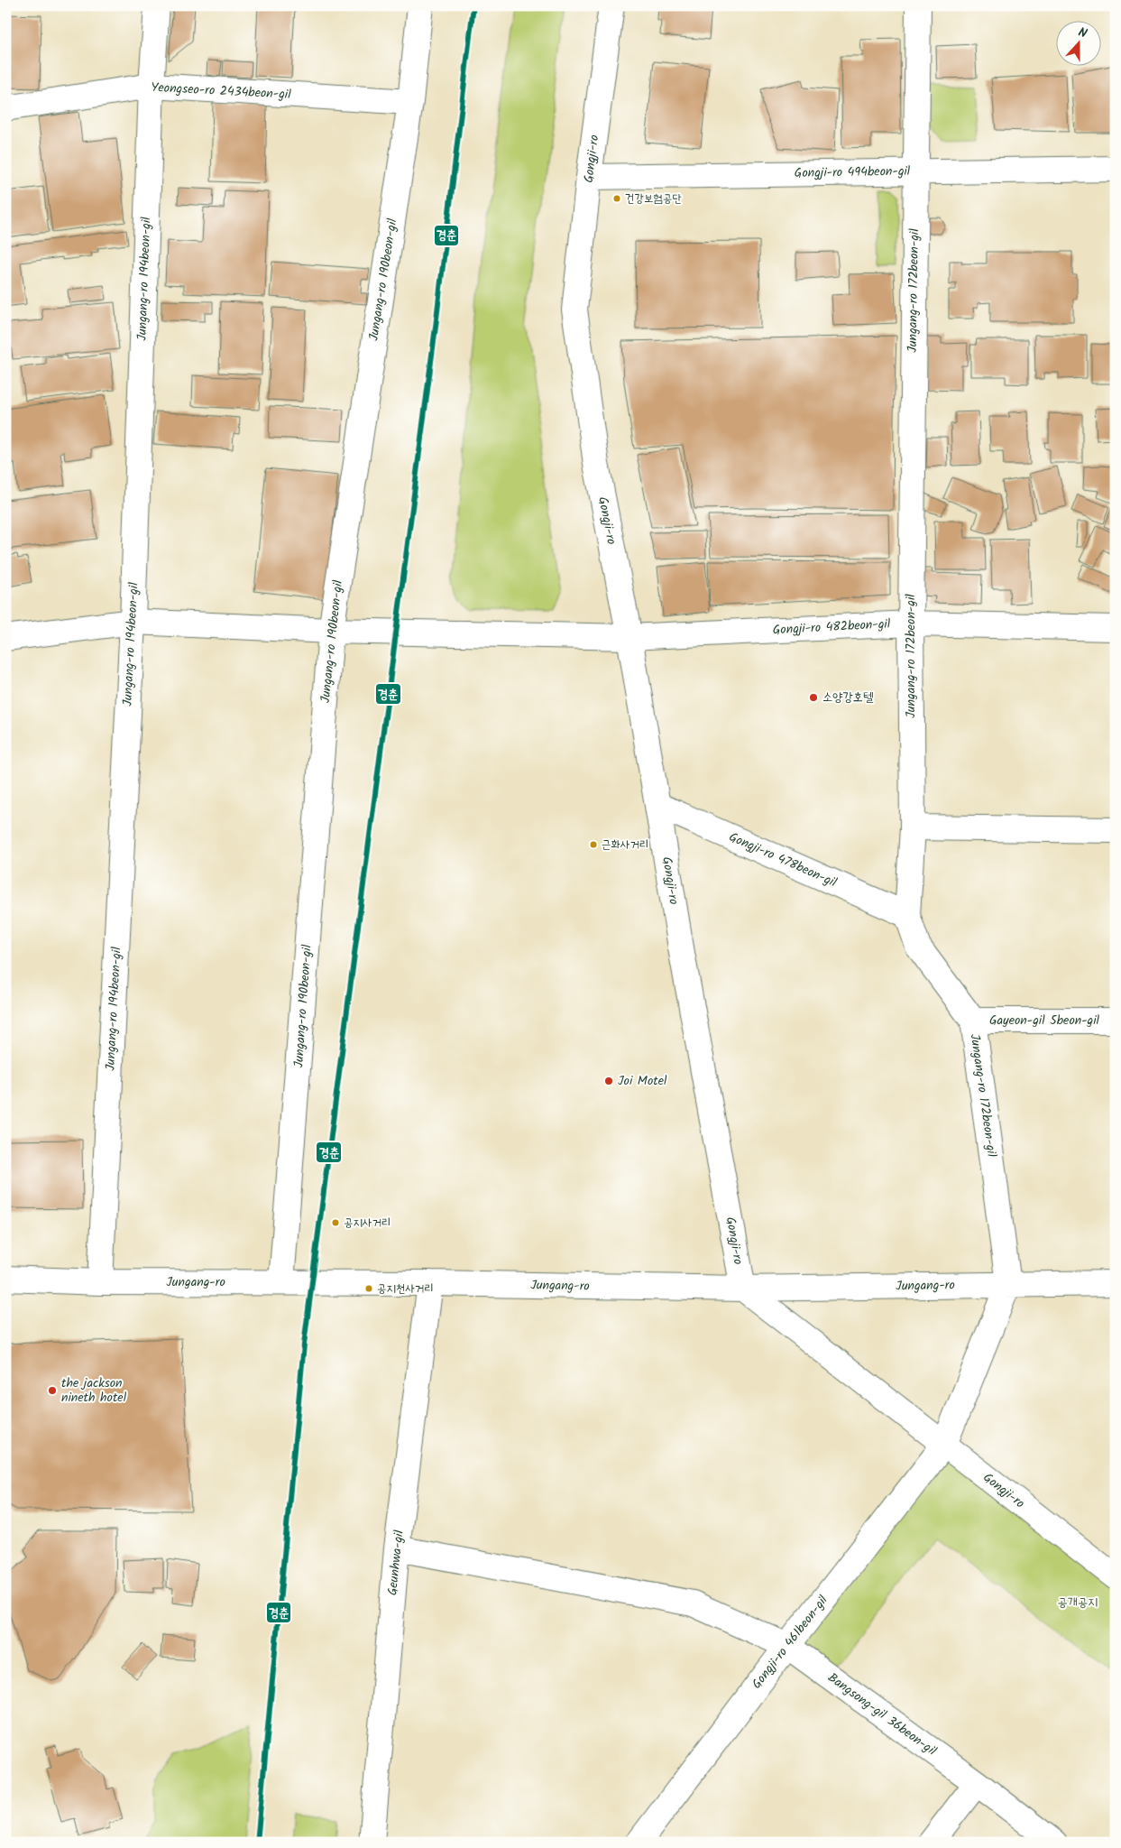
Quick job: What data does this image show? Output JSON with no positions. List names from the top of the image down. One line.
{"streets":{"street":["Yeongseo-ro 2434beon-gil","Gongji-ro","Gongji-ro 494beon-gil","Jungang-ro 194beon-gil","Jungang-ro 190beon-gil","Jungang-ro 172beon-gil","Gongji-ro 482beon-gil","Gongji-ro 478beon-gil","Gayeon-gil 5beon-gil","Jungang-ro","Geunhwa-gil","Gongji-ro 461beon-gil","Bangsong-gil 36beon-gil"]},"crossings":[["Yeongseo-ro 2434beon-gil","Jungang-ro 194beon-gil"],["Yeongseo-ro 2434beon-gil","Jungang-ro 190beon-gil"],["Gongji-ro","Gongji-ro 494beon-gil"],["Gongji-ro","Gongji-ro 482beon-gil"],["Gongji-ro","Gongji-ro 478beon-gil"],["Gongji-ro","Jungang-ro"],["Gongji-ro","Gongji-ro 461beon-gil"],["Gongji-ro 494beon-gil","Jungang-ro 172beon-gil"],["Jungang-ro 194beon-gil","Gongji-ro 482beon-gil"],["Jungang-ro 194beon-gil","Jungang-ro"],["Jungang-ro 190beon-gil","Gongji-ro 482beon-gil"],["Jungang-ro 190beon-gil","Jungang-ro"],["Jungang-ro 172beon-gil","Gongji-ro 482beon-gil"],["Jungang-ro 172beon-gil","Gongji-ro 478beon-gil"],["Jungang-ro 172beon-gil","Gayeon-gil 5beon-gil"],["Jungang-ro 172beon-gil","Jungang-ro"],["Jungang-ro 172beon-gil","Gongji-ro 461beon-gil"],["Jungang-ro","Geunhwa-gil"],["Jungang-ro","Gongji-ro 461beon-gil"],["Geunhwa-gil","Bangsong-gil 36beon-gil"],["Gongji-ro 461beon-gil","Bangsong-gil 36beon-gil"]],"parks":["공개공지"],"places":["건강보험공단","소양강호텔","근화사거리","Joi Motel","공지사거리","공지천사거리","the jackson nineth hotel"],"lines":["transit line 경춘"],"north":"top"}
